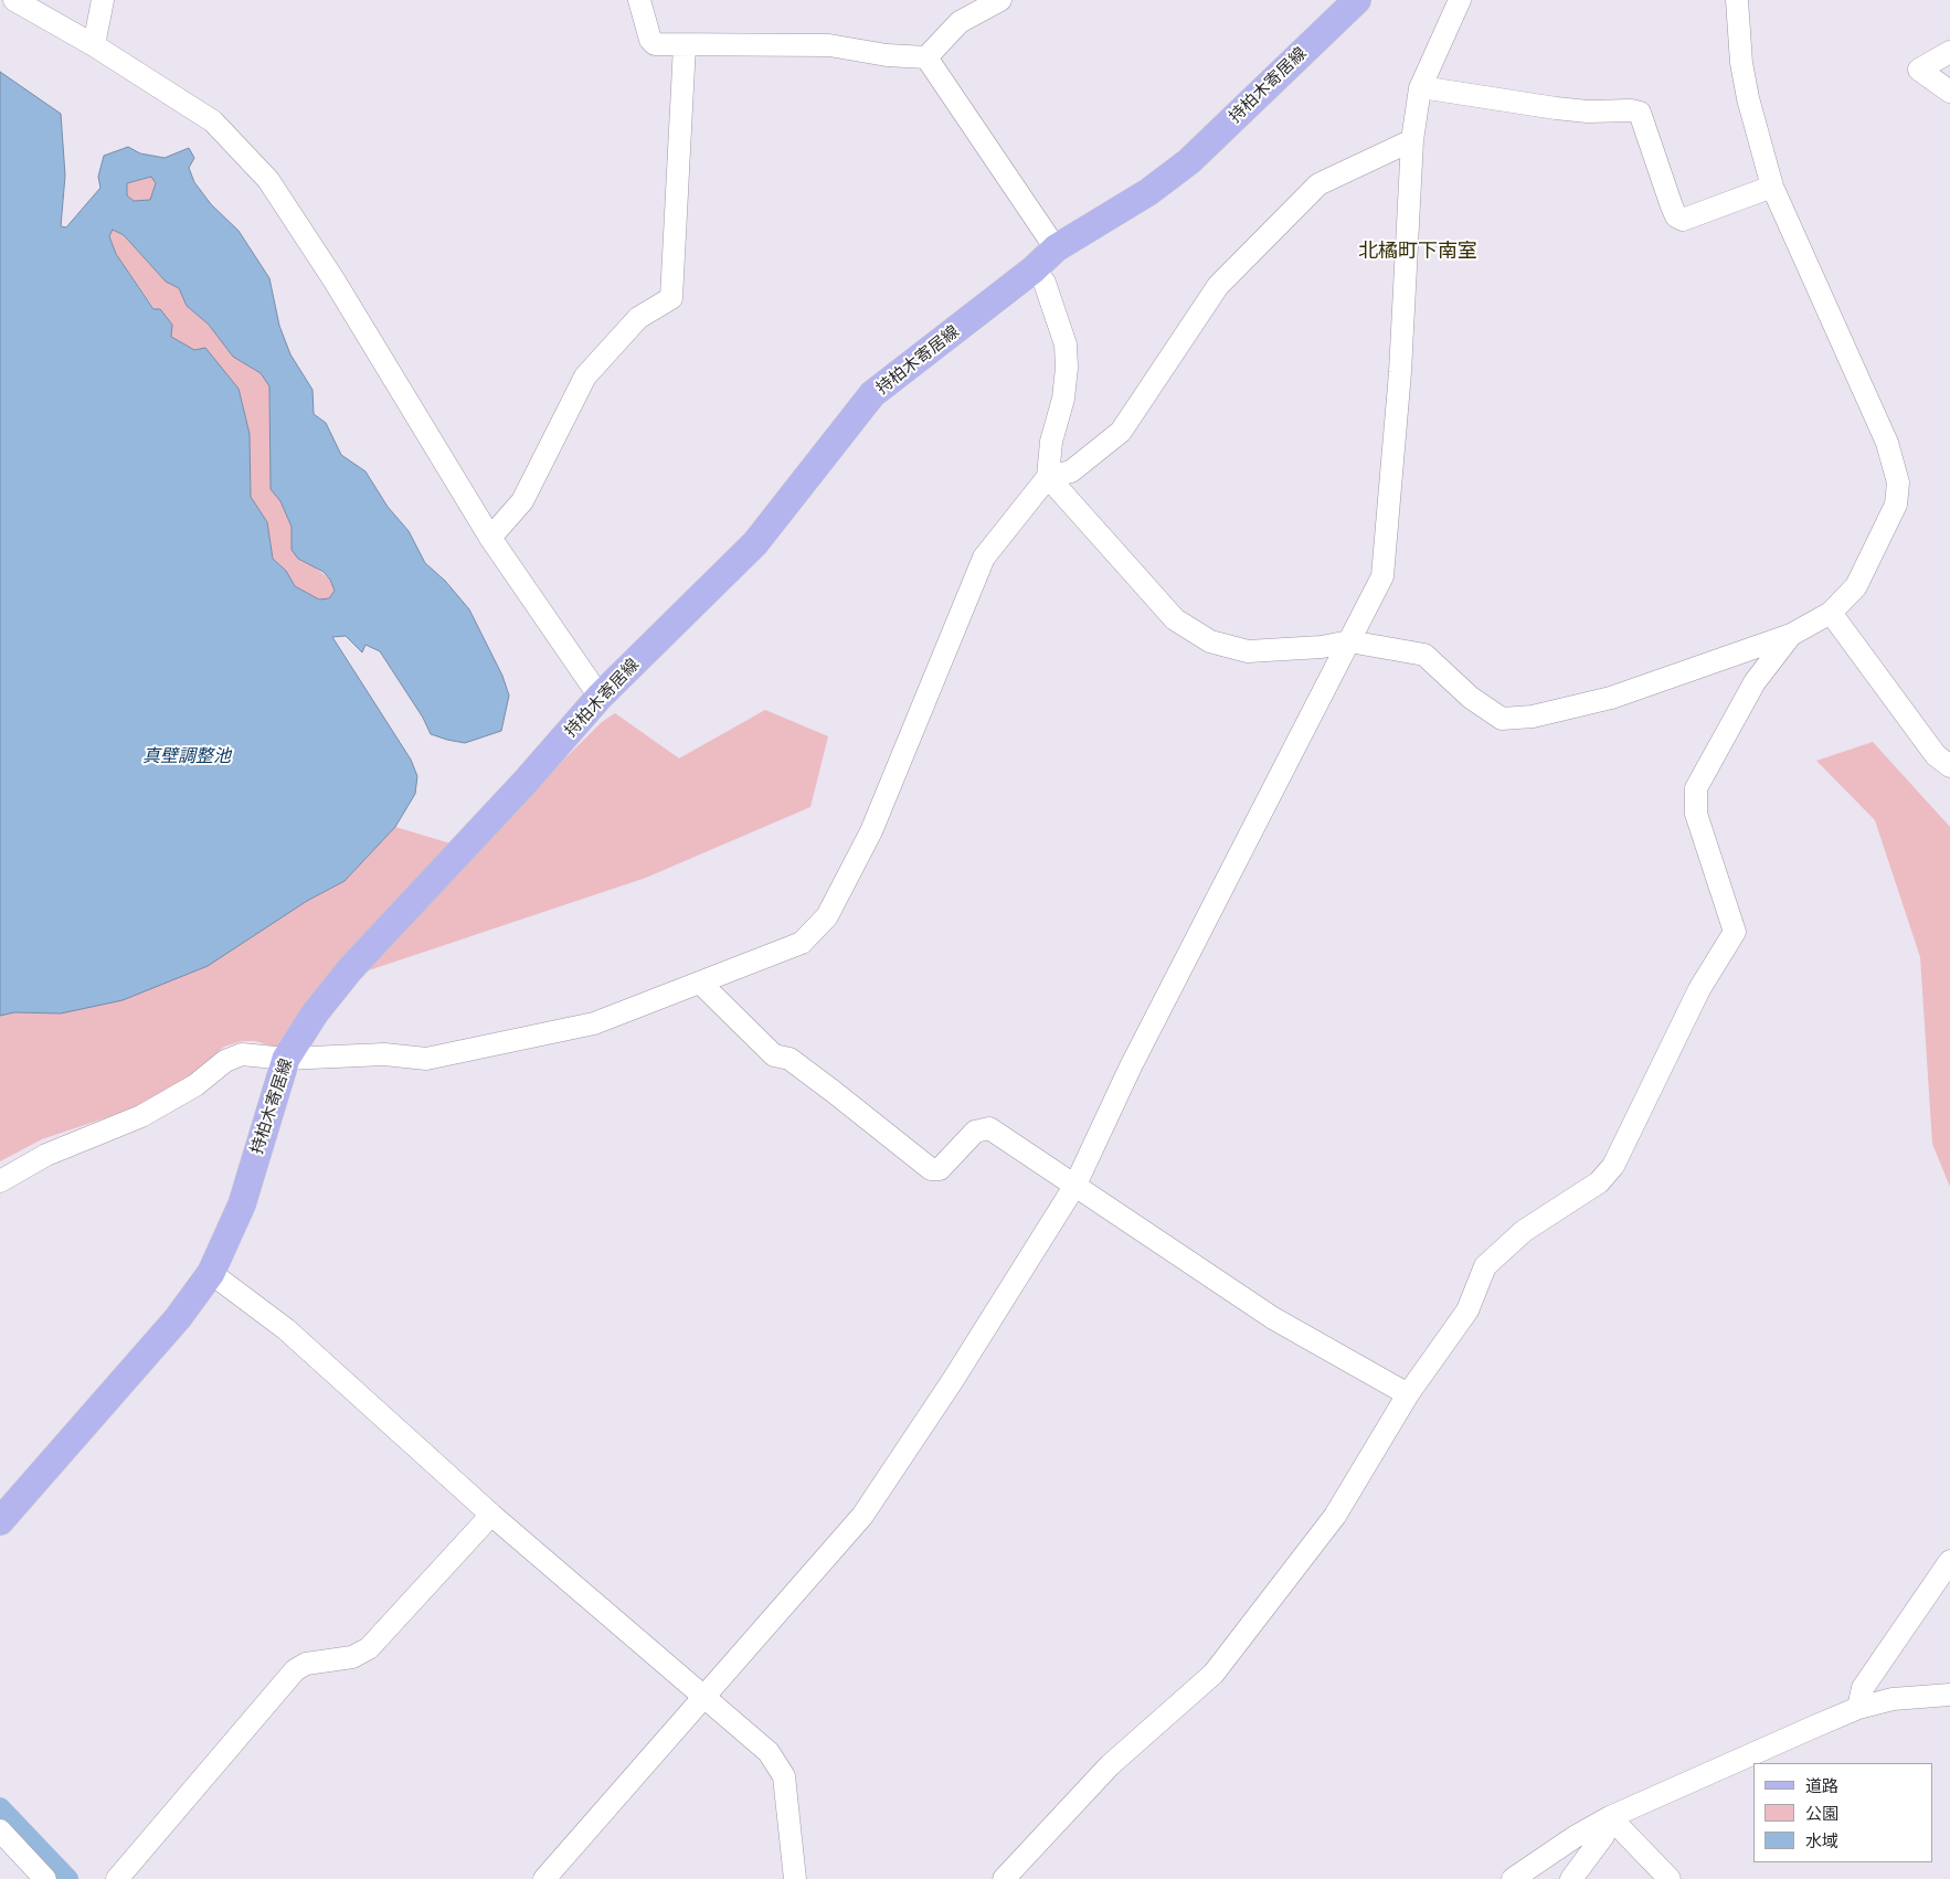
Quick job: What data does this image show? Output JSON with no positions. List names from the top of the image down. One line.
{"streets":{"main road":["持柏木寄居線"]},"districts":["北橘町下南室"],"water":["真壁調整池"],"legend":["道路","公園","水域"]}
